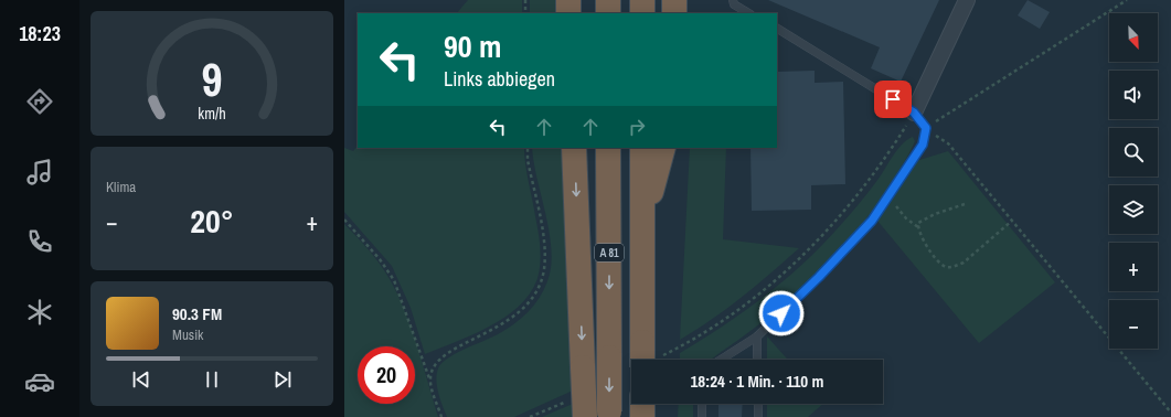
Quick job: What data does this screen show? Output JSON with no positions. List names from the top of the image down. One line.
{"streets":{"highway":["A 81"]},"north":"bottom right","page":{"tabs":"18:23","map_buttons":["+","−"],"turn":["90 m","Links abbiegen"],"tile":"Klima","heat":["−","20°","+"],"song":["90.3 FM","Musik"],"limit":"20","trip":"18:24 · 1 Min. · 110 m","gauge":["9","km/h"]}}
